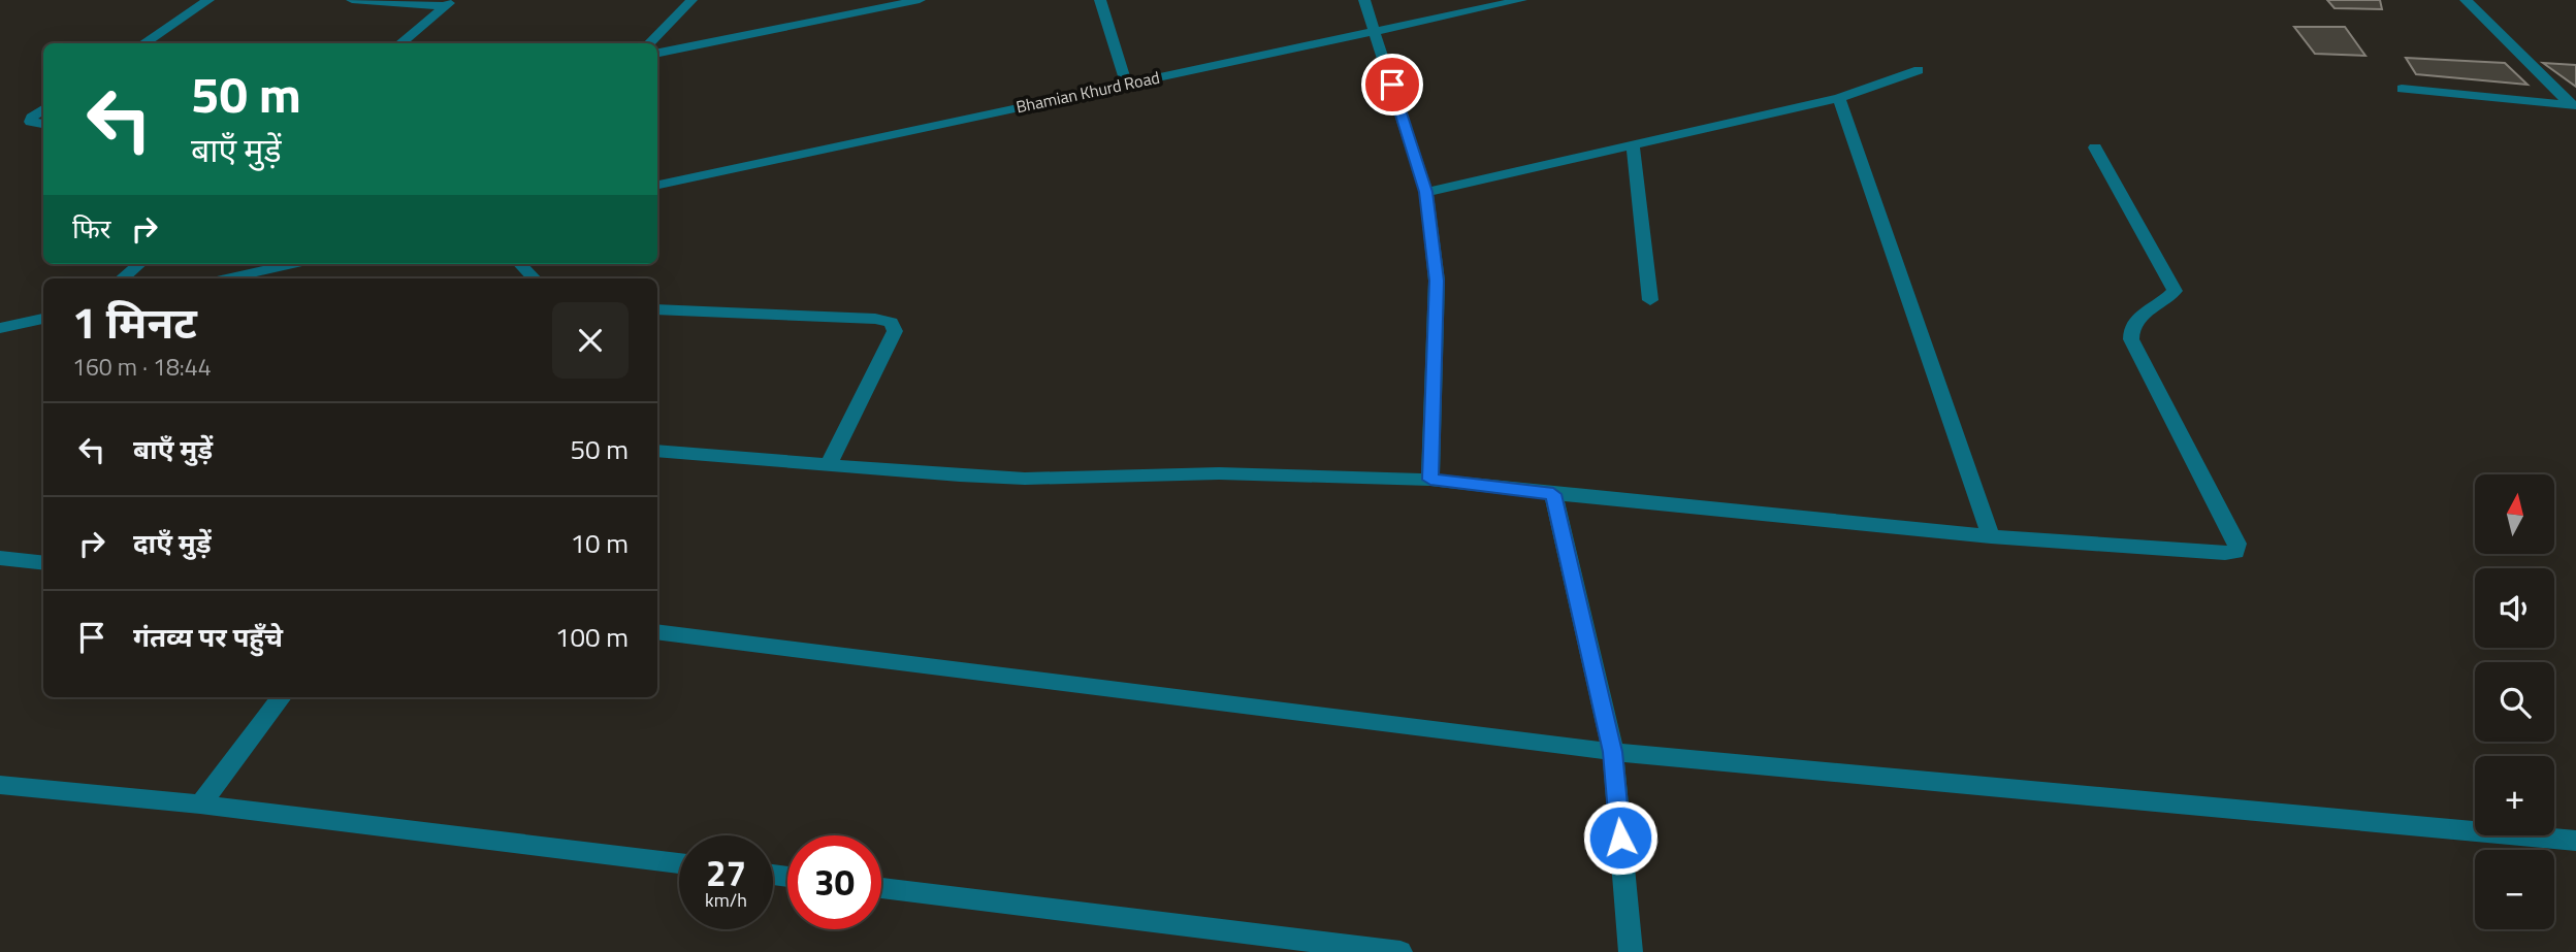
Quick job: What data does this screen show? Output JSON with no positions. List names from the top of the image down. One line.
{"streets":{"street":["Bhamian Khurd Road"]},"north":"top","page":{"turn":["50 m","बाएँ मुड़ें"],"then":"फिर","heading":["1 मिनट","160 m · 18:44"],"list":[{"name":"बाएँ मुड़ें","value":"50 m"},{"name":"दाएँ मुड़ें","value":"10 m"},{"name":"गंतव्य पर पहुँचे","value":"100 m"}],"map_buttons":["+","−"],"speed":"27 km/h","limit":"30"}}
